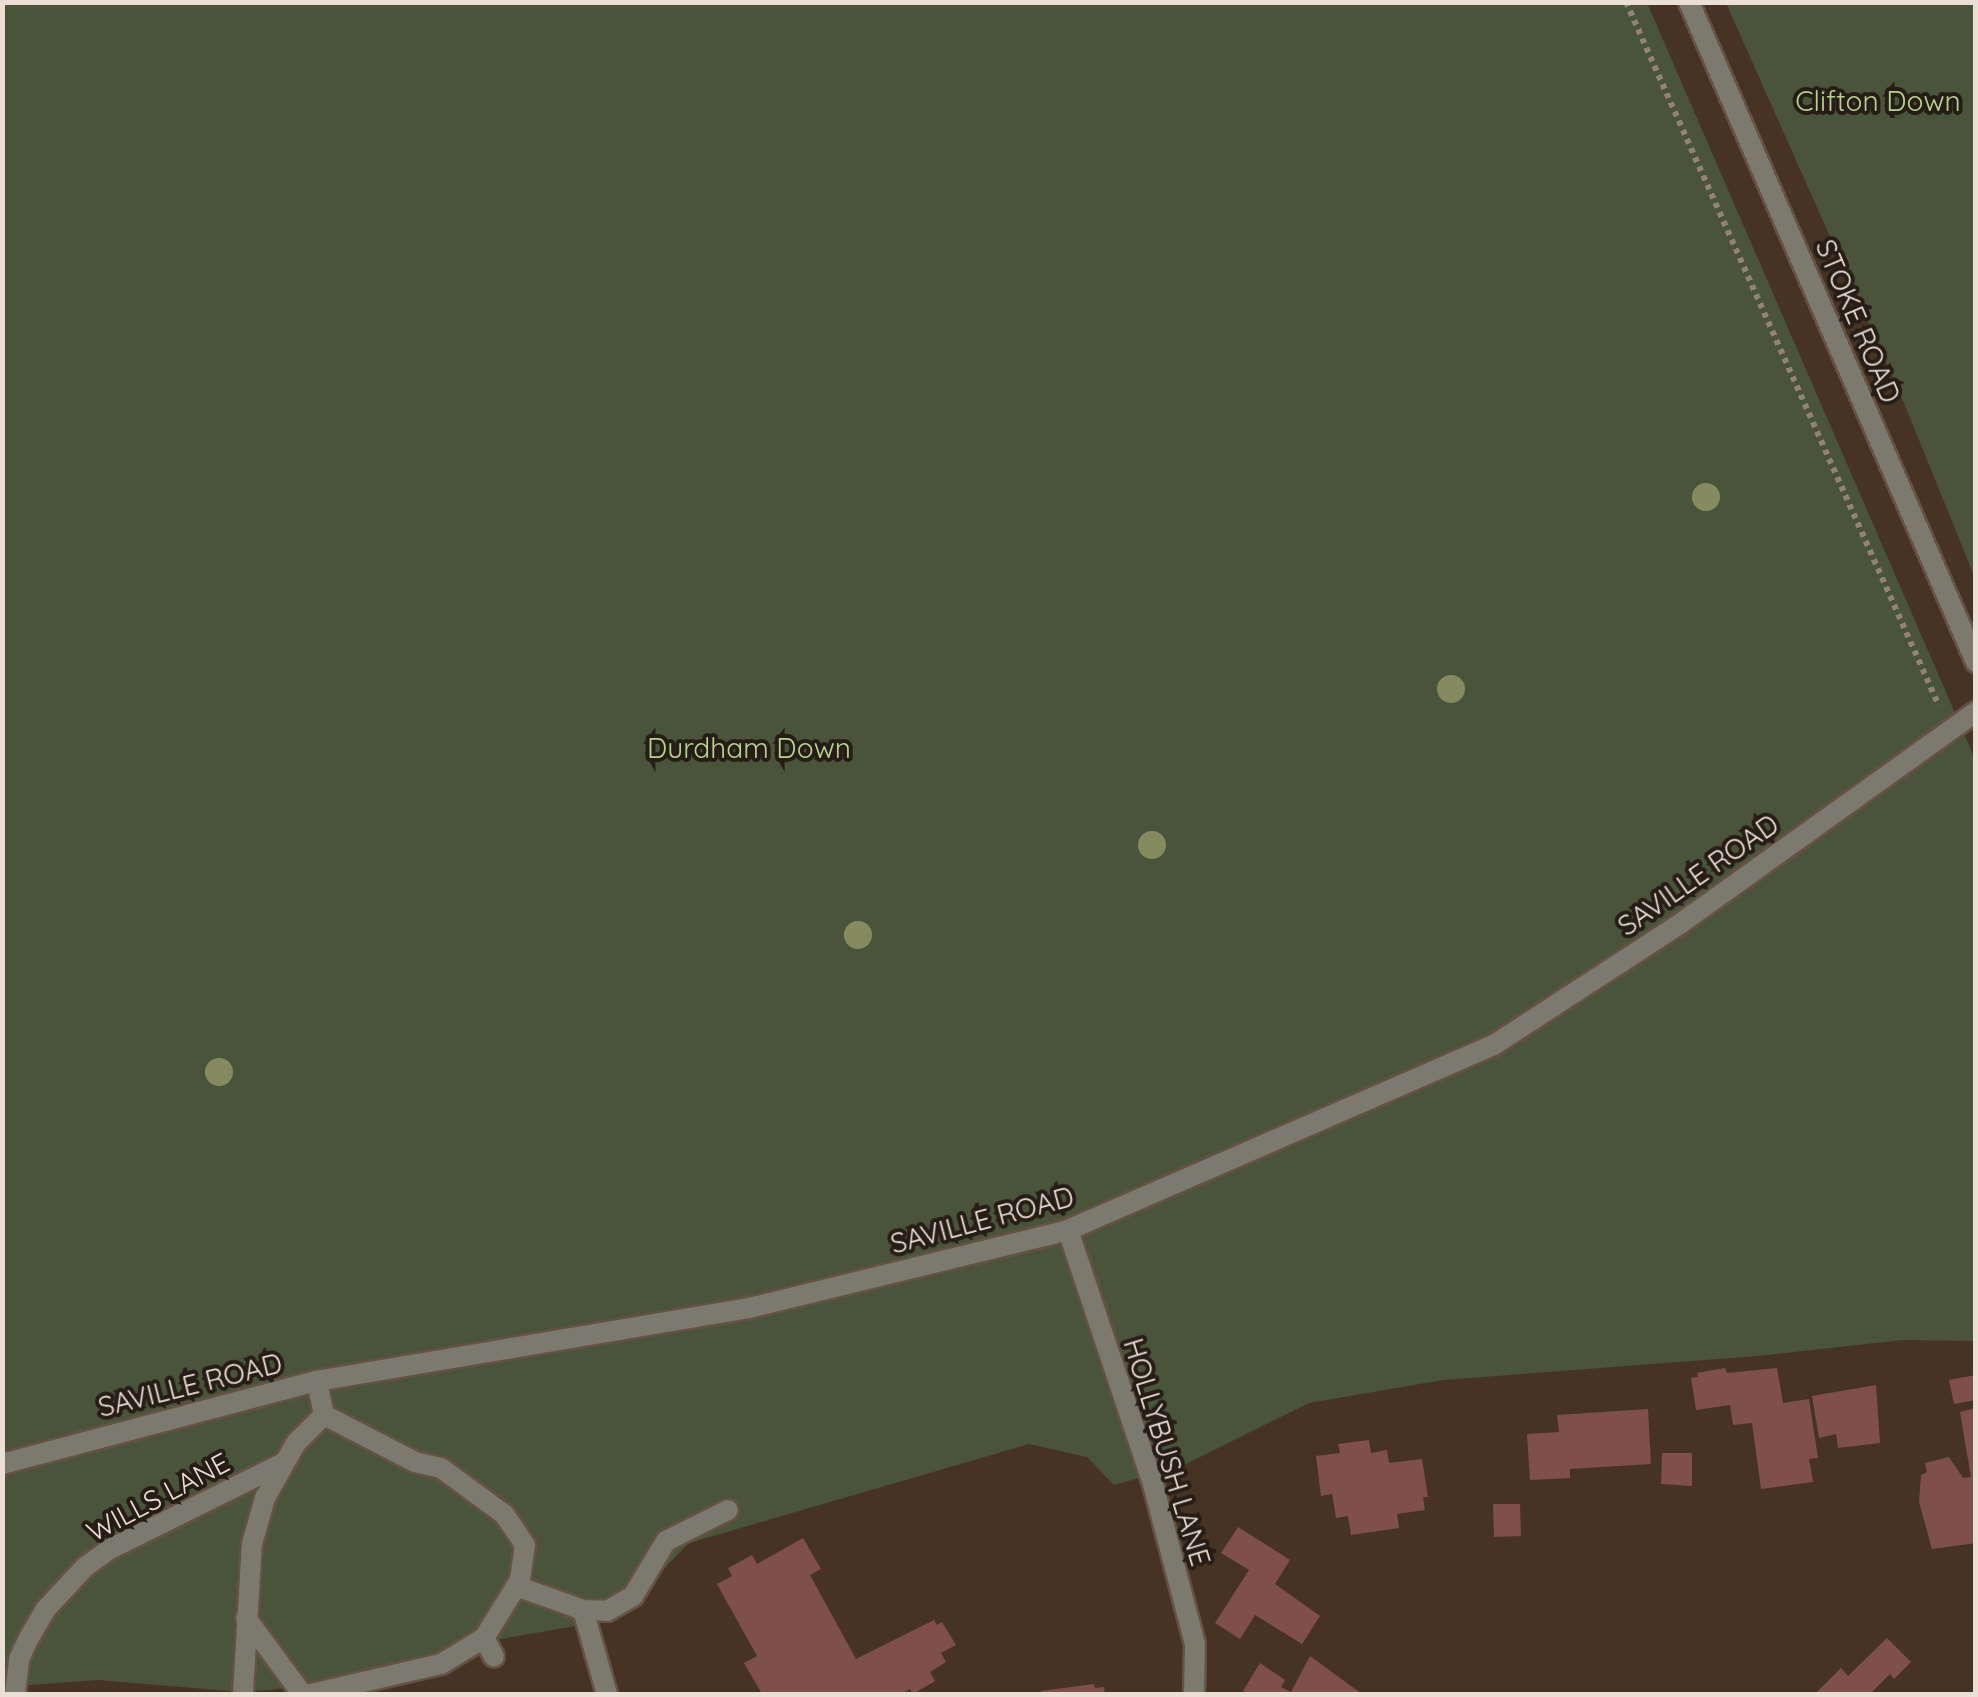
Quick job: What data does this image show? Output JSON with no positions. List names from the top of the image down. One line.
{"streets":{"street":["STOKE ROAD","SAVILLE ROAD","HOLLYBUSH LANE","WILLS LANE"]},"crossings":[["SAVILLE ROAD","HOLLYBUSH LANE"]],"parks":["Clifton Down","Durdham Down"]}
